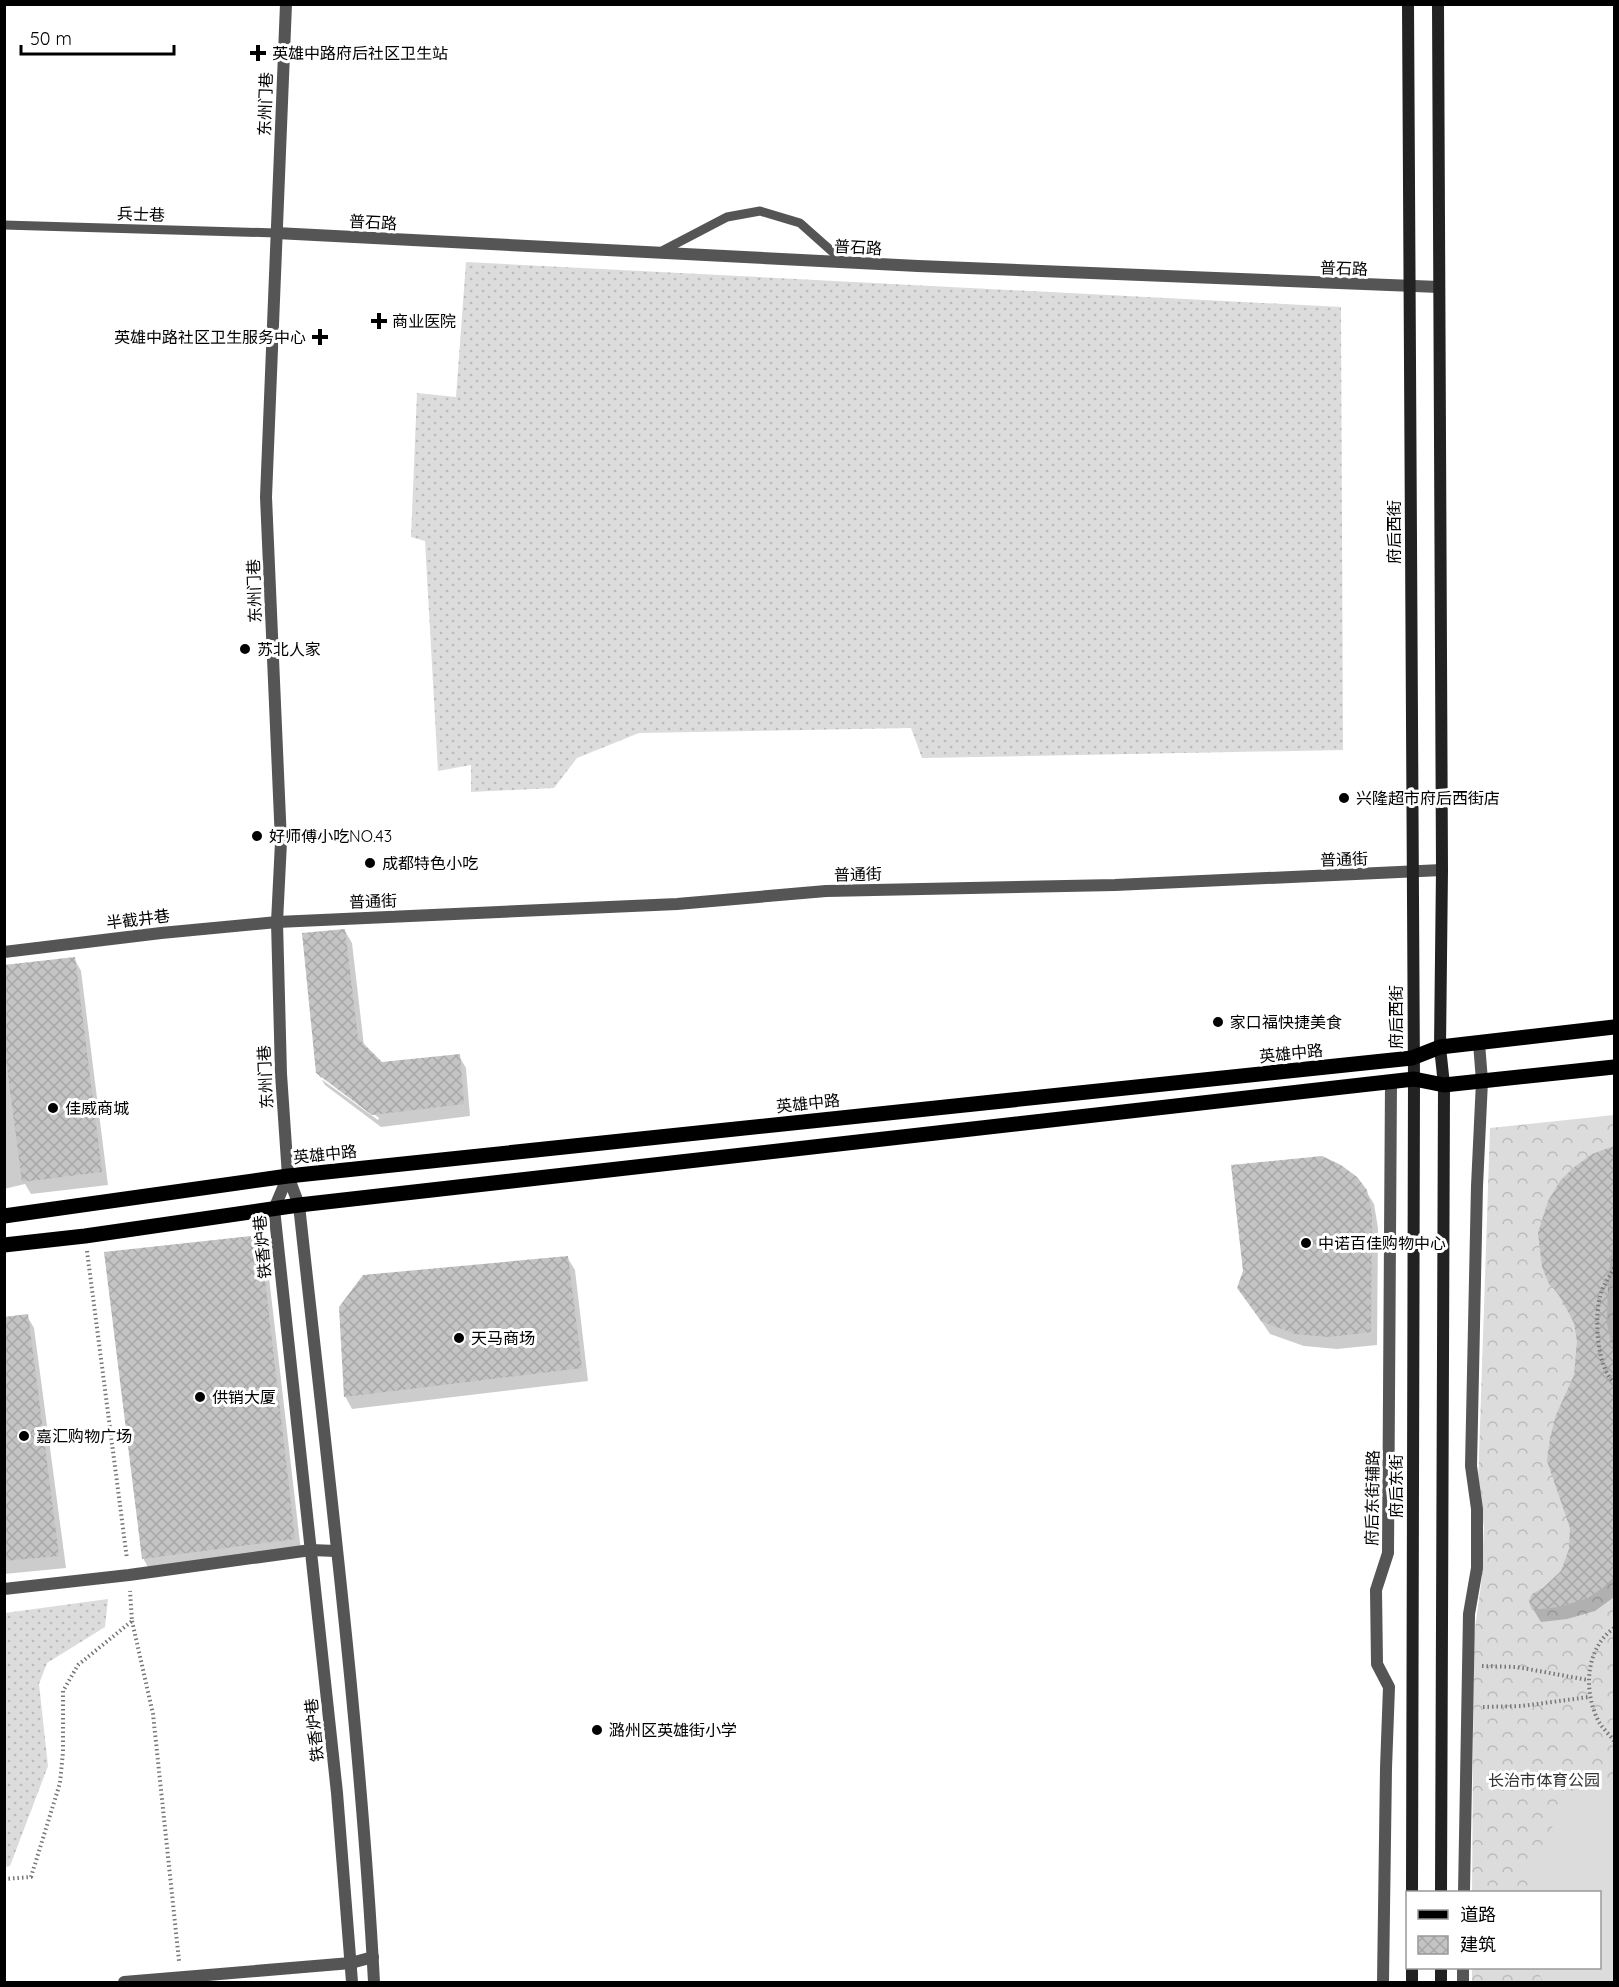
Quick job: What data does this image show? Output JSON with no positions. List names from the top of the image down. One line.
{"streets":{"main road":["府后西街","英雄中路","府后东街"],"street":["东州门巷","普石路","普通街","半截井巷","铁香炉巷","府后东街辅路"],"lane":["兵士巷"]},"crossings":[["东州门巷","兵士巷"],["东州门巷","普石路"],["东州门巷","普通街"],["东州门巷","半截井巷"],["东州门巷","英雄中路"],["东州门巷","铁香炉巷"],["兵士巷","普石路"],["普石路","府后西街"],["府后西街","普通街"],["府后西街","英雄中路"],["府后西街","府后东街"],["普通街","半截井巷"],["英雄中路","铁香炉巷"]],"parks":["长治市体育公园"],"places":{"health":["英雄中路府后社区卫生站","商业医院","英雄中路社区卫生服务中心"],"other":["苏北人家","兴隆超市府后西街店","好师傅小吃NO.43","成都特色小吃","家口福快捷美食","佳威商城","中诺百佳购物中心","天马商场","供销大厦","嘉汇购物广场","潞州区英雄街小学"]},"legend":["道路","建筑"],"scale_bar":"50 m"}
